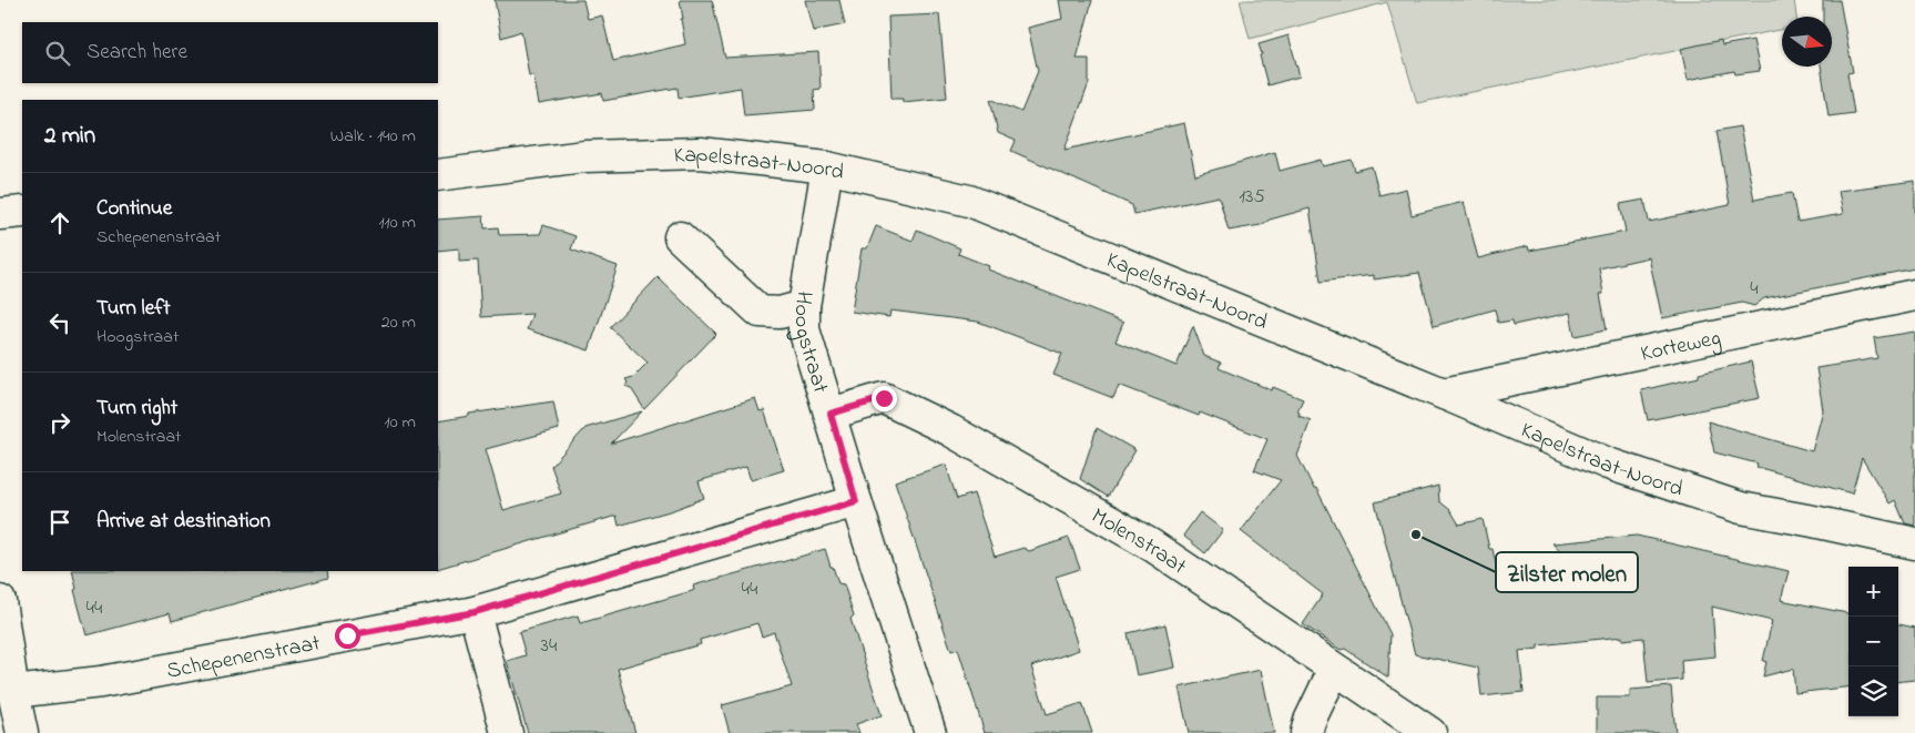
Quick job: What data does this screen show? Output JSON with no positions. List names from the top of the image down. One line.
{"streets":{"street":["Kapelstraat-Noord","Hoogstraat","Korteweg","Molenstraat","Schepenenstraat"]},"crossings":[["Kapelstraat-Noord","Hoogstraat"],["Kapelstraat-Noord","Korteweg"],["Hoogstraat","Molenstraat"],["Hoogstraat","Schepenenstraat"]],"places":["Zilster molen"],"house_numbers":["135","4","44","44","34"],"north":"right","page":{"search":"Search here","heading":["2 min","Walk · 140 m"],"list":[["Continue","Schepenenstraat","110 m"],["Turn left","Hoogstraat","20 m"],["Turn right","Molenstraat","10 m"],"Arrive at destination"],"map_buttons":["+","−"]}}
